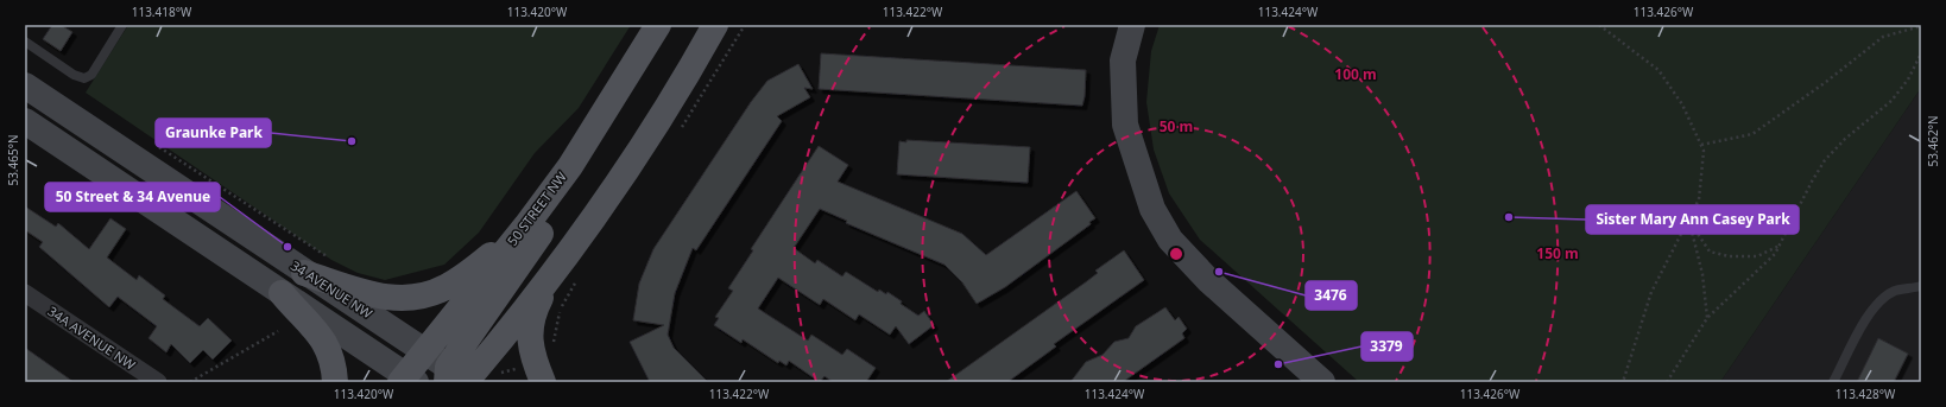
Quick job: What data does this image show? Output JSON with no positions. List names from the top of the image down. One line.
{"streets":{"main road":["50 STREET NW","34 AVENUE NW"],"street":["34A AVENUE NW"]},"crossings":[["50 STREET NW","34 AVENUE NW"]],"places":["Graunke Park","Sister Mary Ann Casey Park","50 Street & 34 Avenue","3476","3379"],"coordinates":["113.418°W","113.420°W","113.422°W","113.424°W","113.426°W","53.462°N","53.465°N","113.428°W"],"rings":["100 m","50 m","150 m"]}
